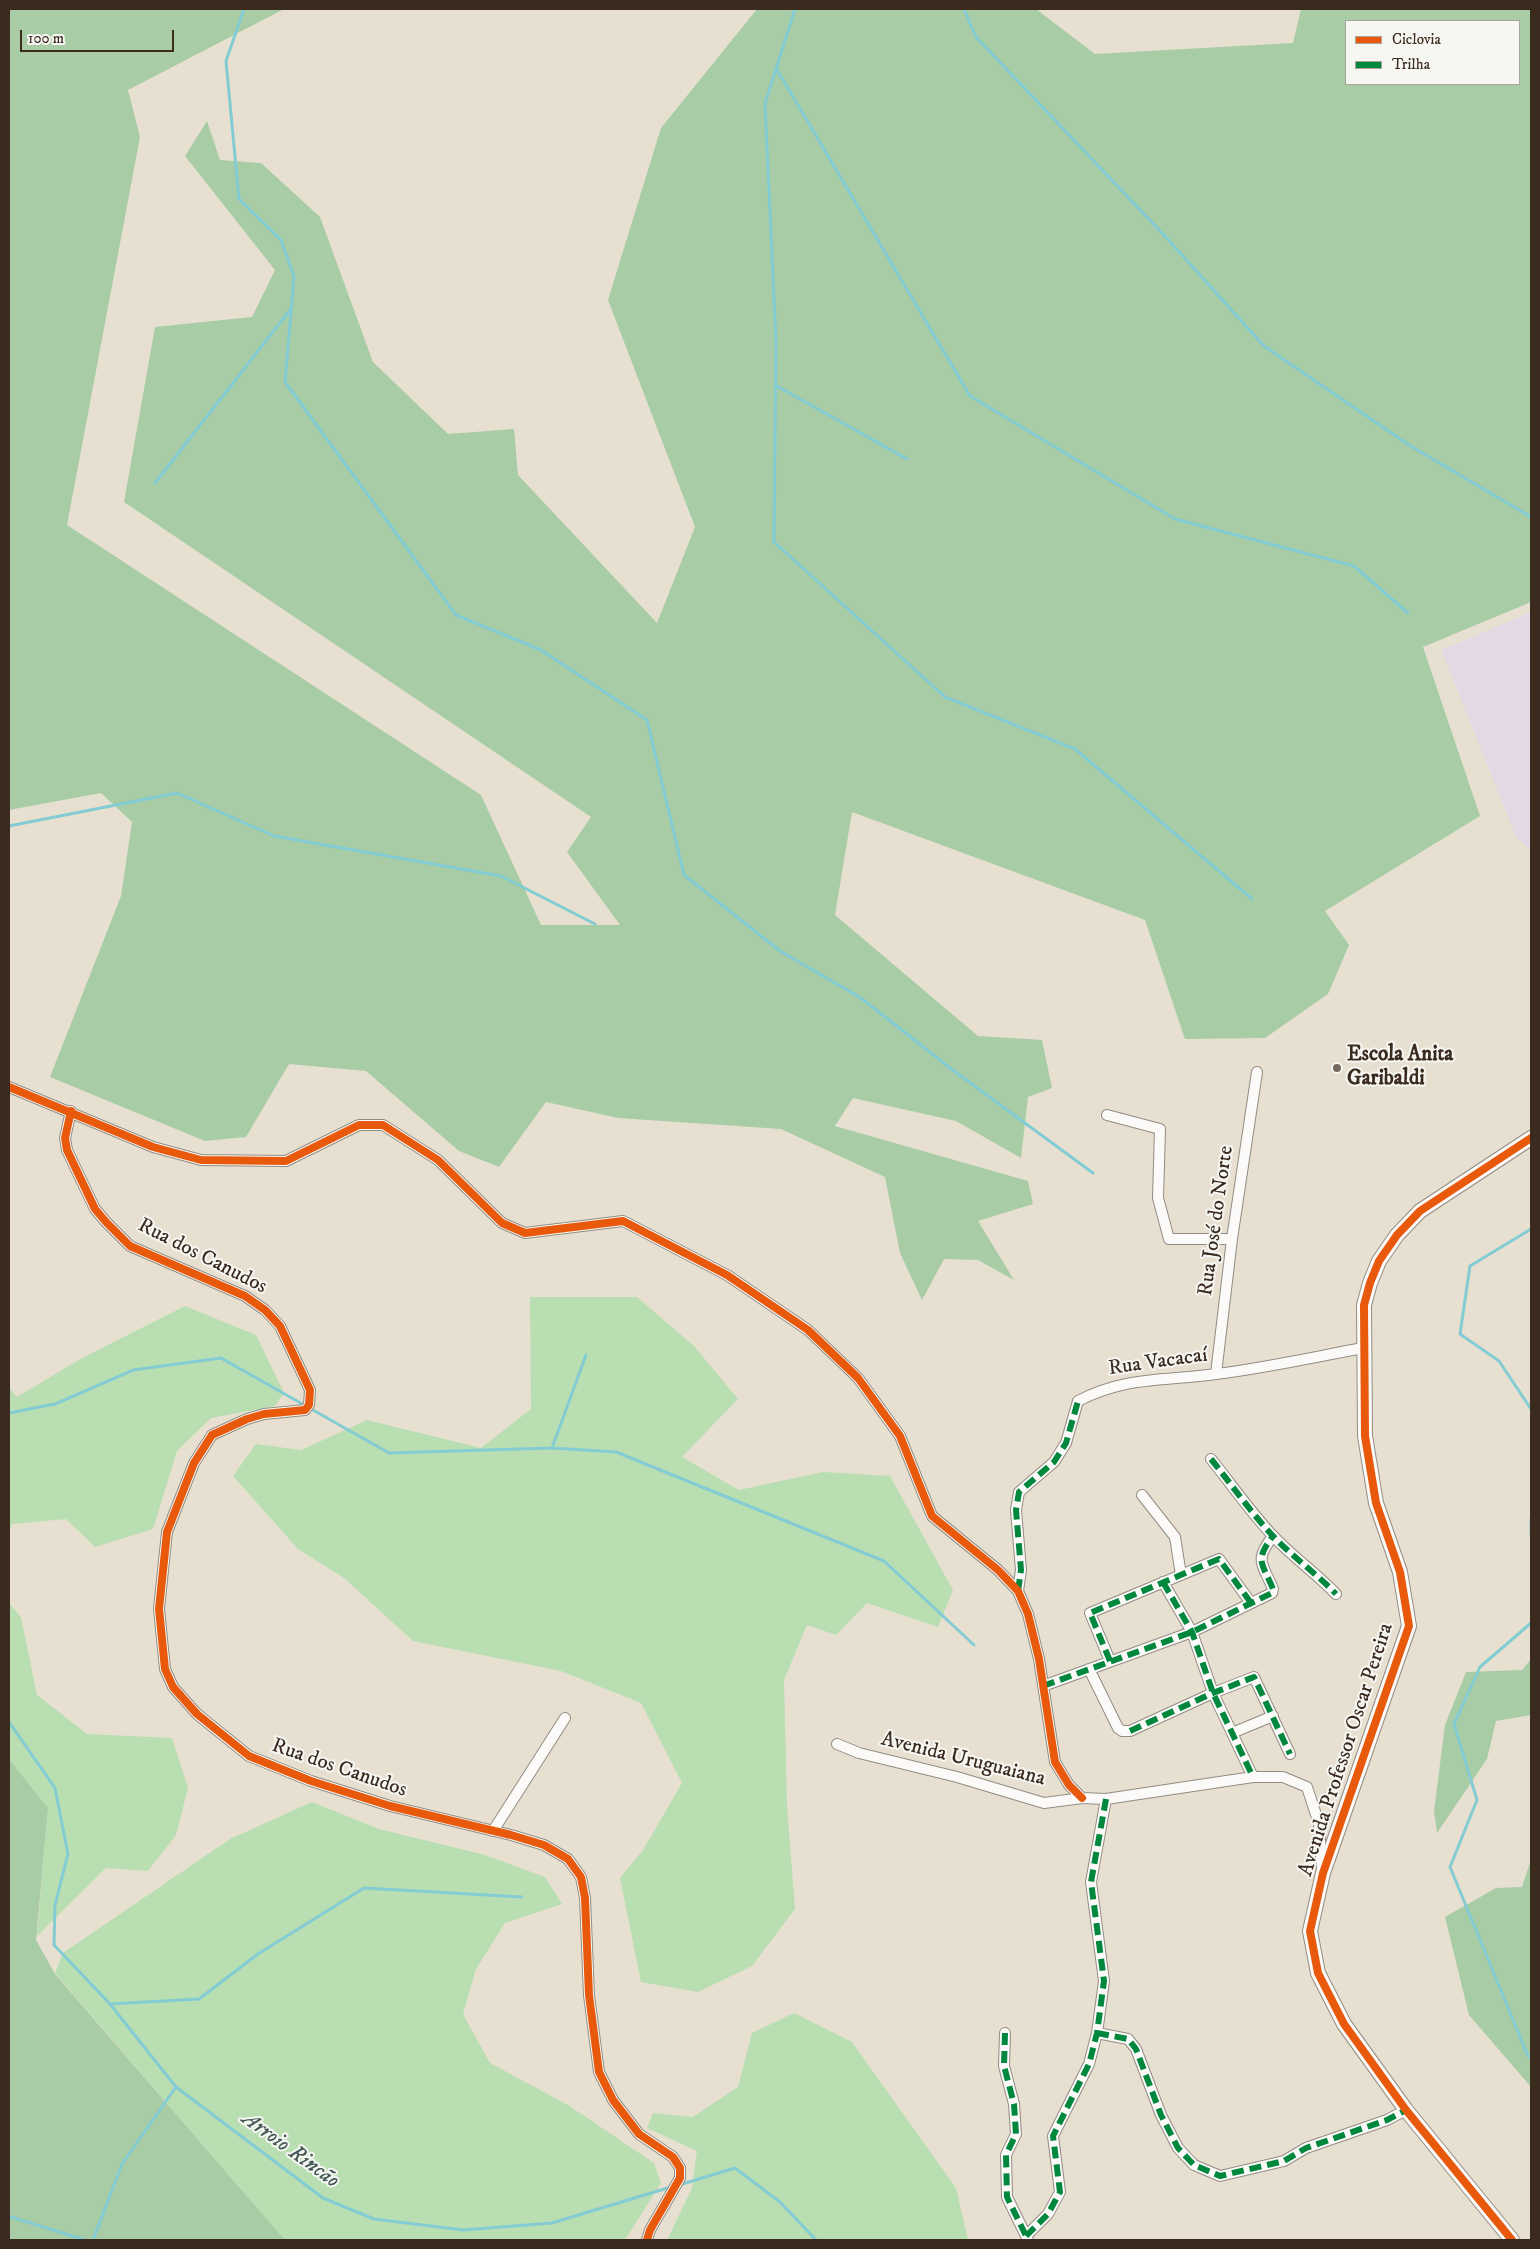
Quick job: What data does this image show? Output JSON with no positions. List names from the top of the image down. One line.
{"streets":{"main road":["Avenida Professor Oscar Pereira"],"street":["Rua José do Norte","Rua dos Canudos","Rua Vacacaí","Avenida Uruguaiana"]},"crossings":[["Rua José do Norte","Rua Vacacaí"],["Rua Vacacaí","Avenida Professor Oscar Pereira"],["Avenida Professor Oscar Pereira","Avenida Uruguaiana"]],"water":["Arroio Rincão"],"places":["Escola Anita Garibaldi"],"legend":["Ciclovia","Trilha"],"scale_bar":"100 m"}
